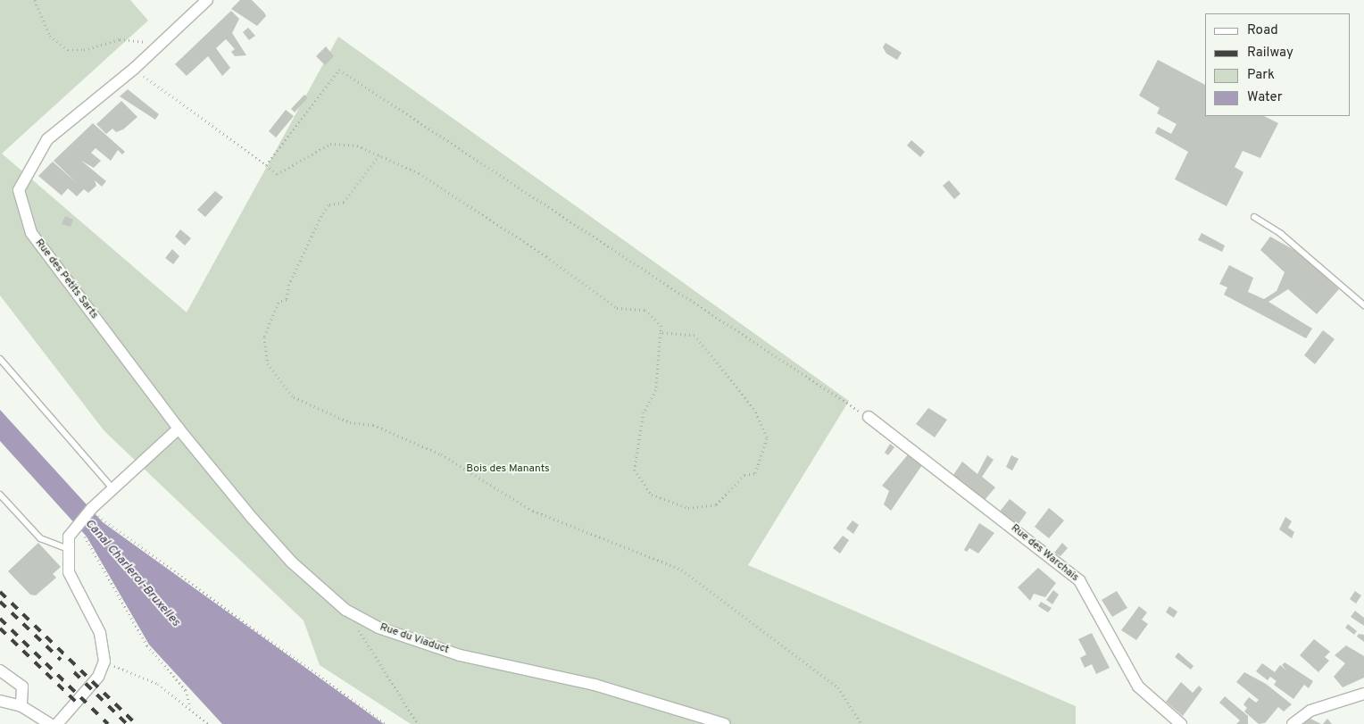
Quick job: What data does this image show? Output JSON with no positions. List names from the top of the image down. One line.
{"streets":{"street":["Rue des Petits Sarts","Rue des Warchais","Rue du Viaduct"]},"crossings":[["Rue des Petits Sarts","Rue du Viaduct"]],"water":["Canal Charleroi-Bruxelles"],"parks":["Bois des Manants"],"legend":["Road","Railway","Park","Water"]}
